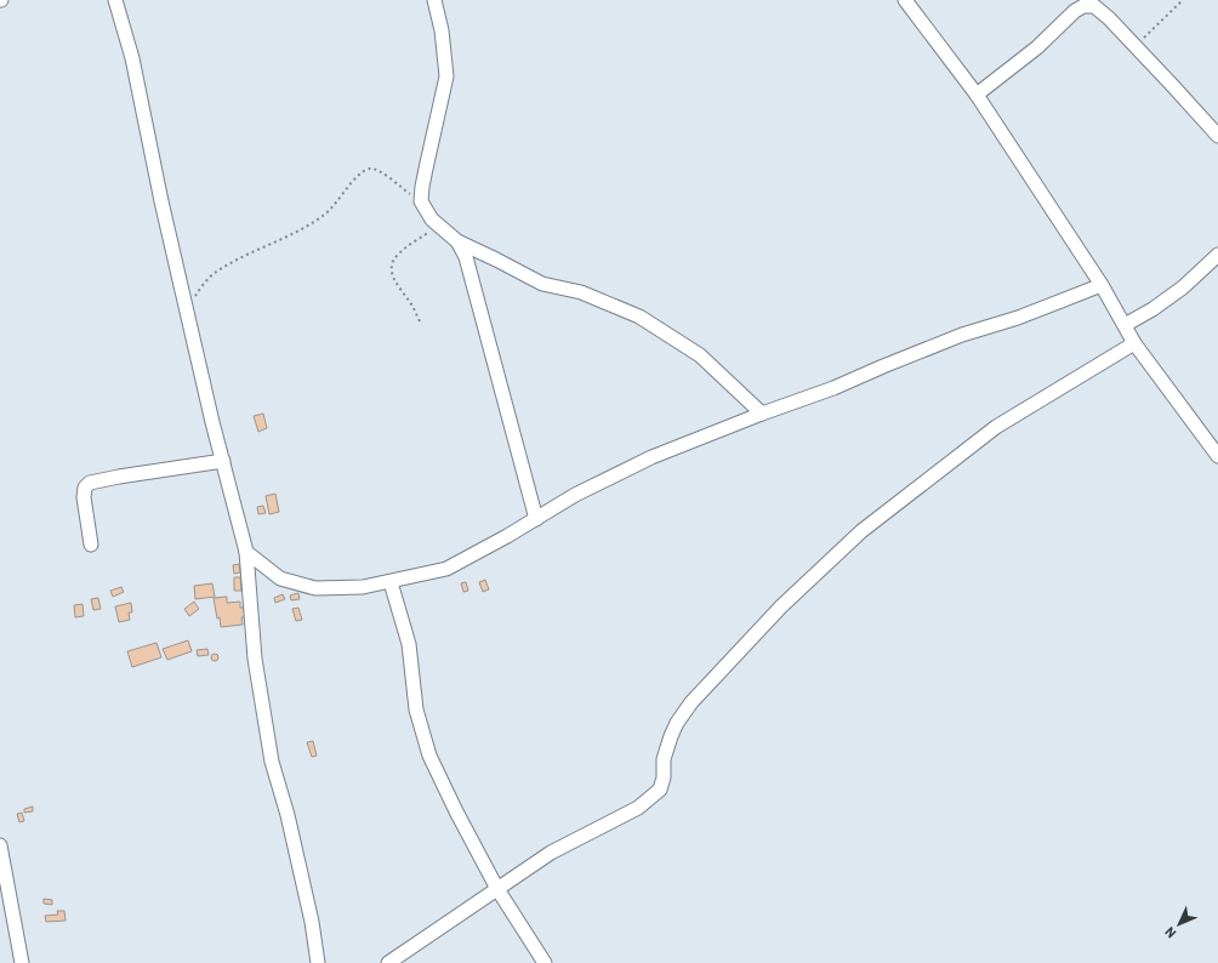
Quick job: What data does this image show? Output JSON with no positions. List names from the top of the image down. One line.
{"north":"bottom left"}
